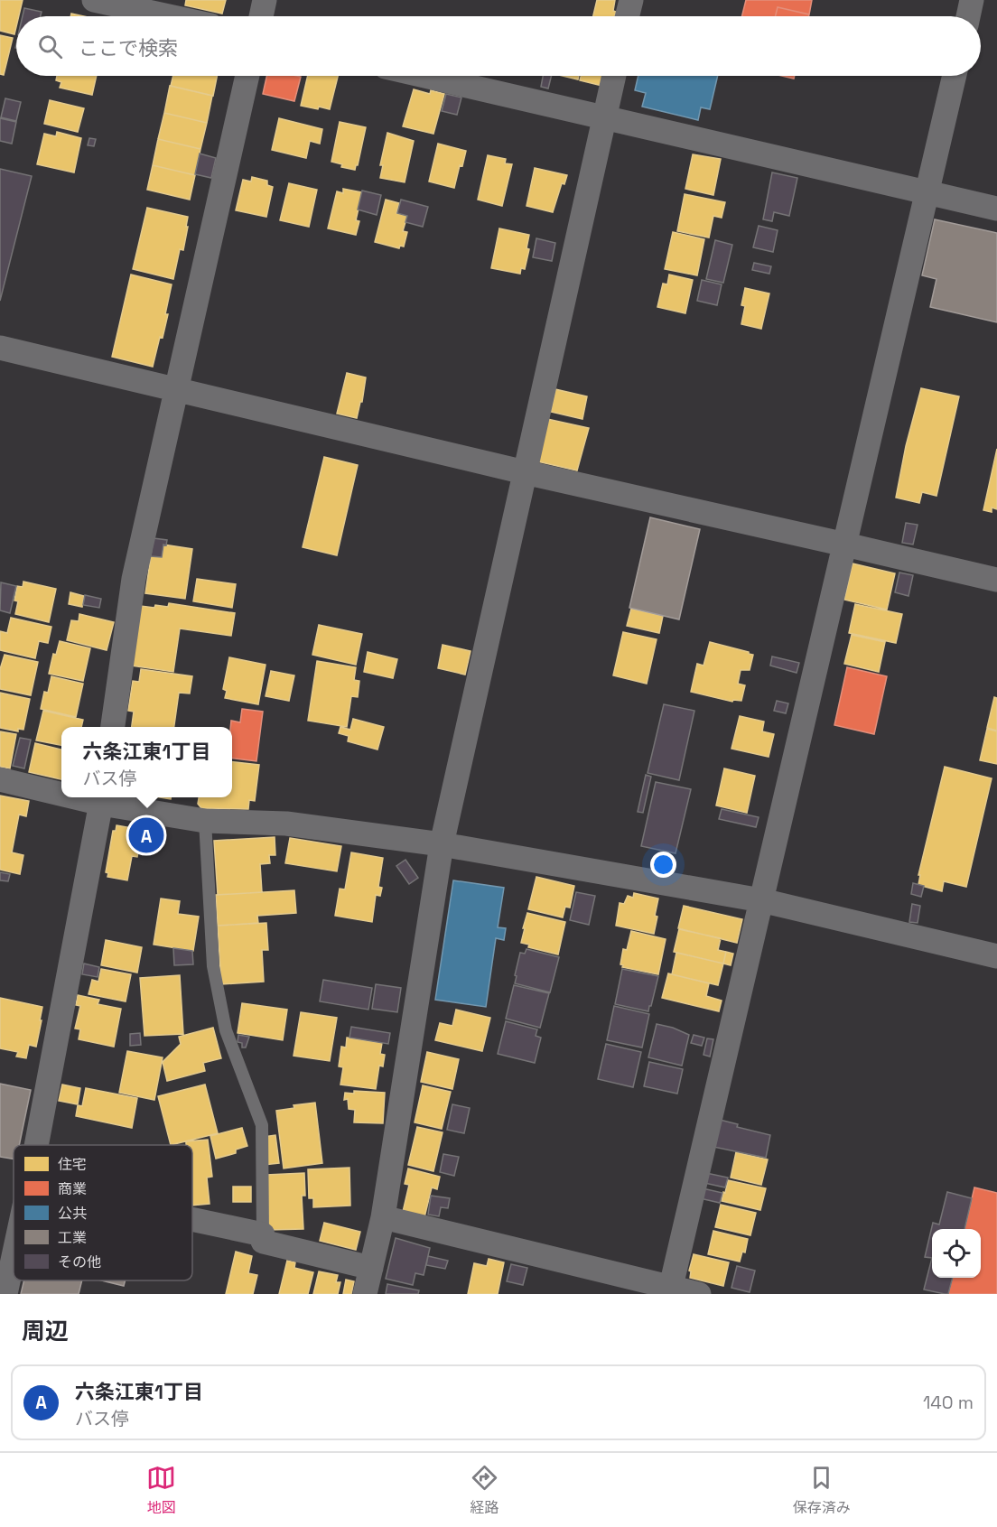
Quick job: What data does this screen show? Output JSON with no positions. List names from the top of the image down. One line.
{"legend":["住宅","商業","公共","工業","その他"],"page":{"search":"ここで検索","popup":["六条江東1丁目","バス停"],"pins":"A","heading":"周辺","list":[{"mark":"A","name":"六条江東1丁目","note":"バス停","value":"140 m"}],"nav":["地図","経路","保存済み"]}}
